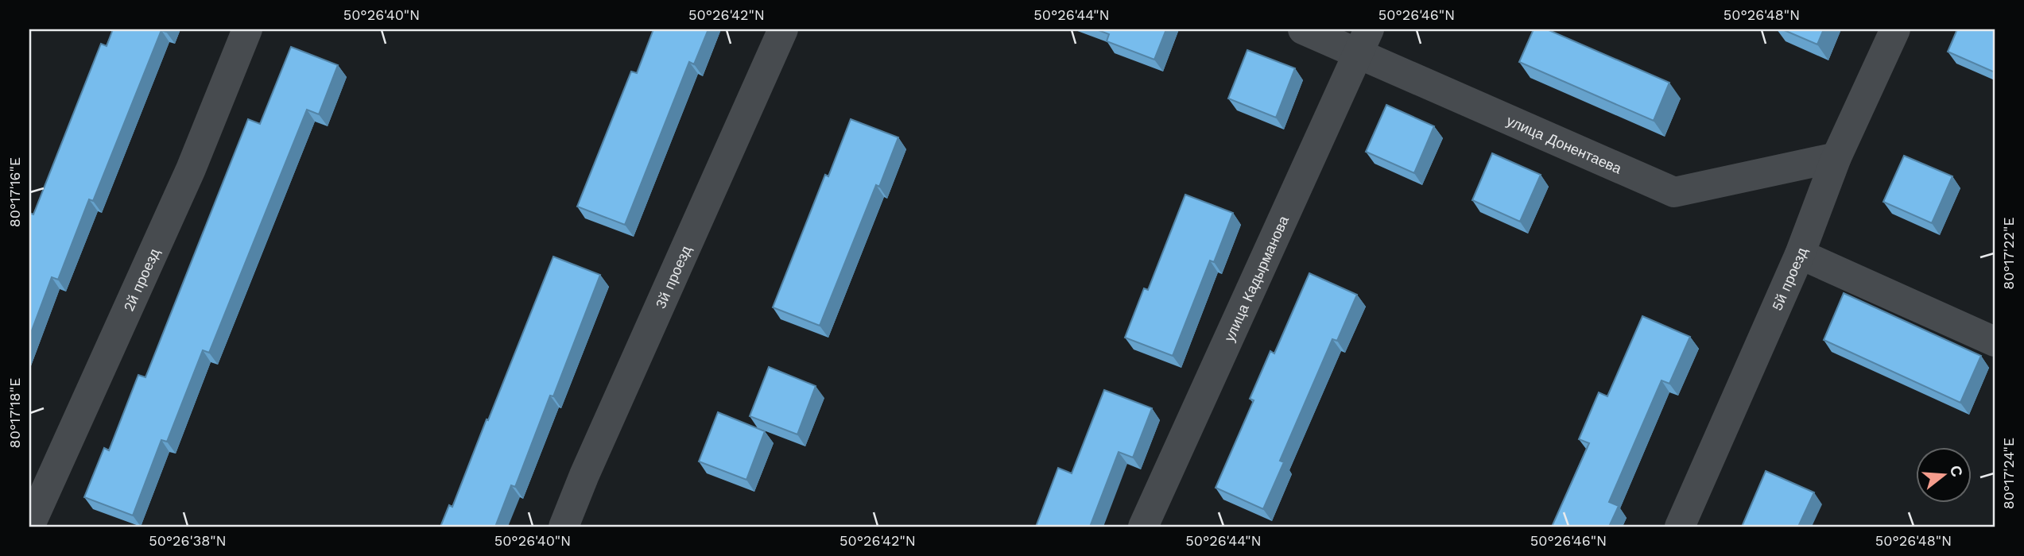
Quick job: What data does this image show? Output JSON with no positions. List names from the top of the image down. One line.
{"streets":{"street":["улица Донентаева","3й проезд","улица Кадырманова","2й проезд","5й проезд"]},"crossings":[["улица Донентаева","улица Кадырманова"],["улица Донентаева","5й проезд"]],"north":"right","coordinates":["50°26'40\"N","50°26'42\"N","50°26'44\"N","50°26'46\"N","50°26'48\"N","80°17'16\"E","80°17'22\"E","80°17'18\"E","80°17'24\"E","50°26'38\"N"]}
